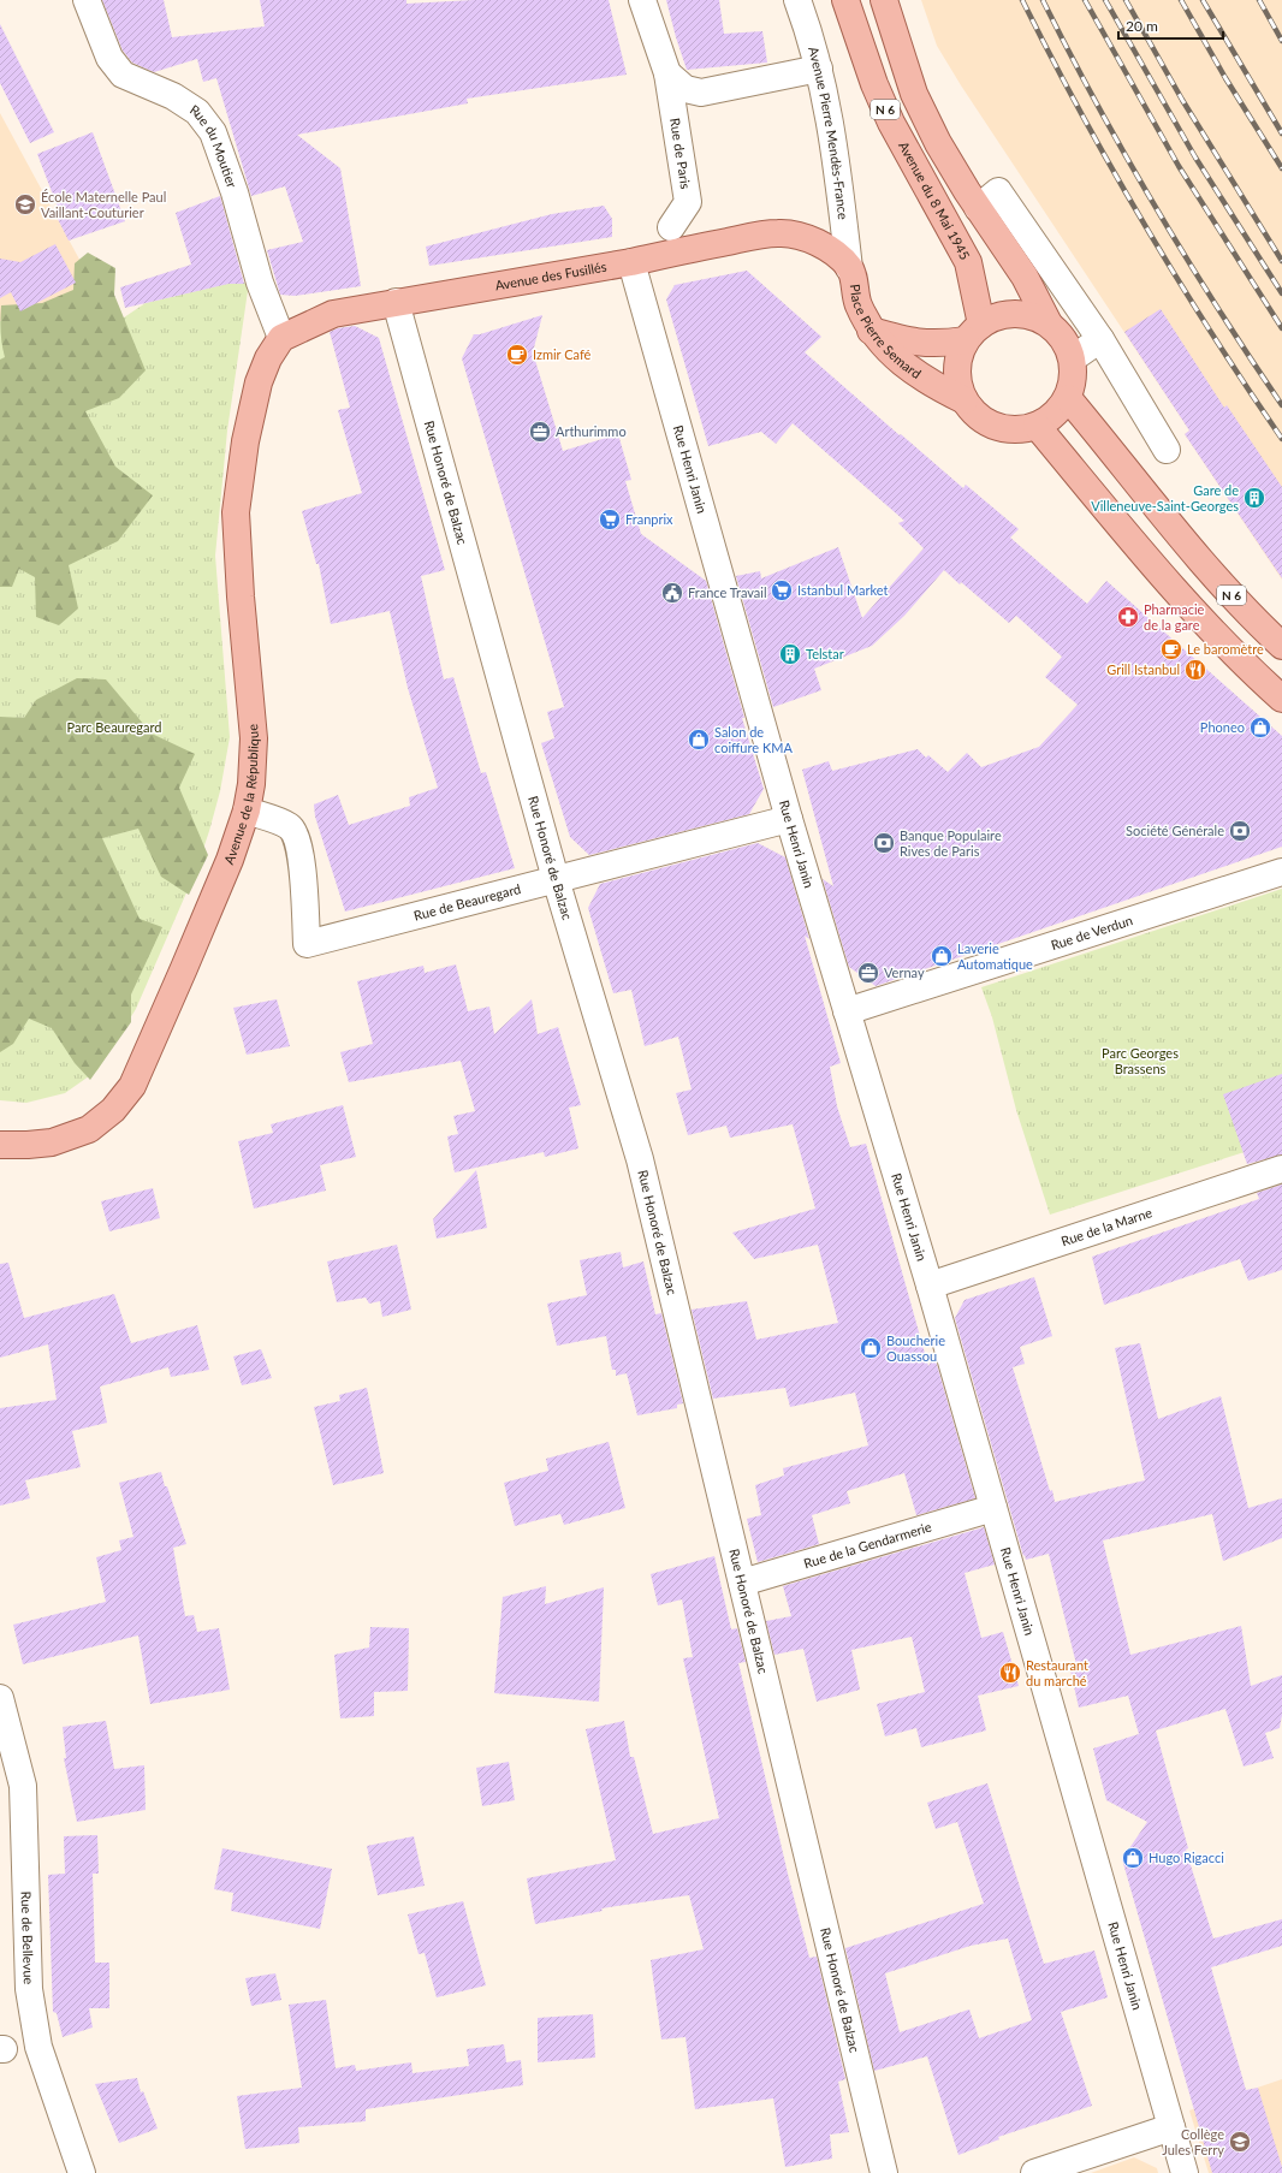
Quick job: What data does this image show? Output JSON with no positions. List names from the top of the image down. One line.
{"streets":{"main road":["N 6","Avenue du 8 Mai 1945","Avenue des Fusillés","Place Pierre Semard","Avenue de la République"],"street":["Avenue Pierre Mendès-France","Rue du Moutier","Rue de Paris","Rue Henri Janin","Rue Honoré de Balzac","Rue de Beauregard","Rue de Verdun","Rue de la Marne","Rue de la Gendarmerie","Rue de Bellevue"]},"crossings":[["N 6","Avenue du 8 Mai 1945"],["N 6","Place Pierre Semard"],["Avenue Pierre Mendès-France","Place Pierre Semard"],["Rue du Moutier","Avenue des Fusillés"],["Rue du Moutier","Avenue de la République"],["Avenue du 8 Mai 1945","Place Pierre Semard"],["Avenue des Fusillés","Place Pierre Semard"],["Avenue des Fusillés","Rue Henri Janin"],["Avenue des Fusillés","Rue Honoré de Balzac"],["Avenue des Fusillés","Avenue de la République"],["Rue Henri Janin","Rue de Beauregard"],["Rue Henri Janin","Rue de Verdun"],["Rue Henri Janin","Rue de la Marne"],["Rue Henri Janin","Rue de la Gendarmerie"],["Rue Honoré de Balzac","Rue de Beauregard"],["Rue Honoré de Balzac","Rue de la Gendarmerie"],["Avenue de la République","Rue de Beauregard"]],"parks":["Parc Beauregard","Parc Georges Brassens"],"places":{"school or university":["École Maternelle Paul Vaillant-Couturier","Collège Jules Ferry"],"cafe":["Izmir Café","Le baromètre"],"office":["Arthurimmo","Vernay"],"building":["Gare de Villeneuve-Saint-Georges","Telstar"],"supermarket":["Franprix","Istanbul Market"],"public building":["France Travail"],"pharmacy":["Pharmacie de la gare"],"restaurant":["Grill Istanbul","Restaurant du marché"],"shop":["Phoneo","Salon de coiffure KMA","Laverie Automatique","Boucherie Ouassou","Hugo Rigacci"],"bank":["Société Générale","Banque Populaire Rives de Paris"]},"scale_bar":"20 m"}
